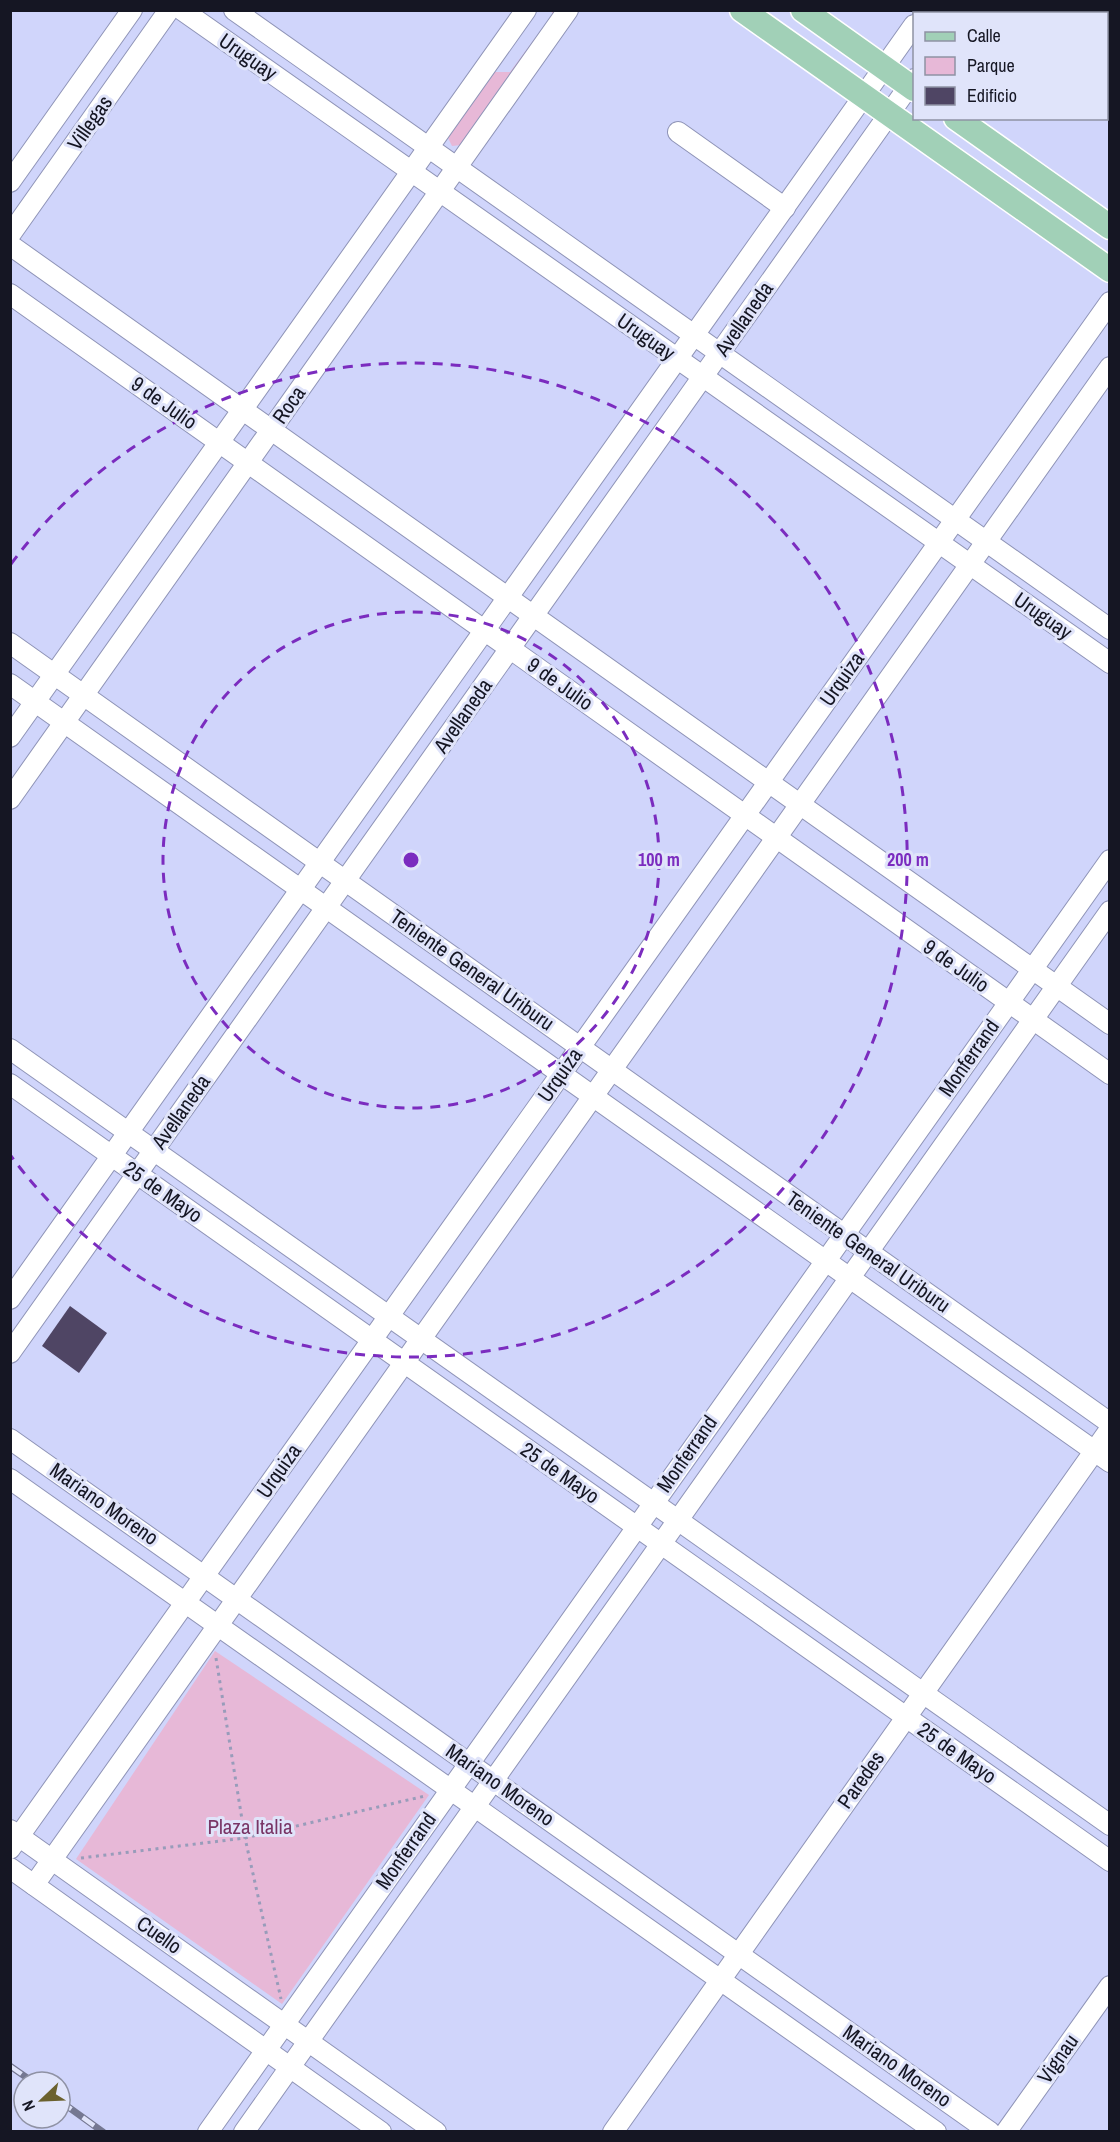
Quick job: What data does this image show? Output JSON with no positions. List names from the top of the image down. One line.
{"streets":{"street":["Uruguay","Villegas","Avellaneda","9 de Julio","Roca","Urquiza","Teniente General Uriburu","Monferrand","25 de Mayo","Mariano Moreno","Paredes","Cuello","Vignau"]},"crossings":[["Uruguay","Avellaneda"],["Uruguay","Roca"],["Uruguay","Urquiza"],["Avellaneda","9 de Julio"],["Avellaneda","Teniente General Uriburu"],["Avellaneda","25 de Mayo"],["9 de Julio","Roca"],["9 de Julio","Urquiza"],["9 de Julio","Monferrand"],["Roca","Teniente General Uriburu"],["Urquiza","Teniente General Uriburu"],["Urquiza","25 de Mayo"],["Urquiza","Mariano Moreno"],["Urquiza","Cuello"],["Teniente General Uriburu","Monferrand"],["Teniente General Uriburu","Paredes"],["Monferrand","25 de Mayo"],["Monferrand","Mariano Moreno"],["Monferrand","Cuello"],["25 de Mayo","Paredes"],["Mariano Moreno","Paredes"]],"parks":["Plaza Italia"],"legend":["Calle","Parque","Edificio"],"north":"bottom left","rings":["100 m","200 m"]}
